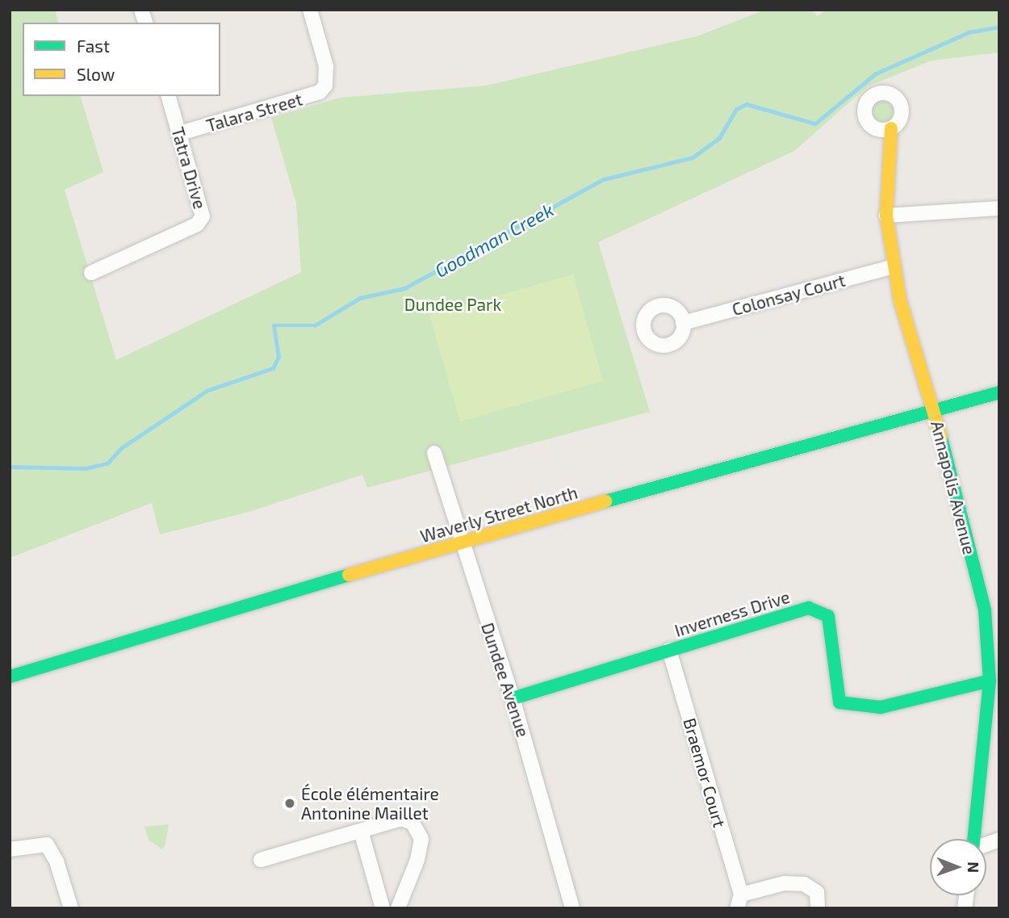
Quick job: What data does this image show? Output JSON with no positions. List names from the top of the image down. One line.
{"streets":{"street":["Talara Street","Tatra Drive","Colonsay Court","Annapolis Avenue","Waverly Street North","Inverness Drive","Dundee Avenue","Braemor Court"]},"crossings":[["Talara Street","Tatra Drive"],["Colonsay Court","Annapolis Avenue"],["Annapolis Avenue","Waverly Street North"],["Annapolis Avenue","Inverness Drive"],["Waverly Street North","Dundee Avenue"],["Inverness Drive","Dundee Avenue"],["Inverness Drive","Braemor Court"]],"water":["Goodman Creek"],"parks":["Dundee Park"],"places":["École élémentaire Antonine Maillet"],"legend":["Fast","Slow"],"north":"right"}
